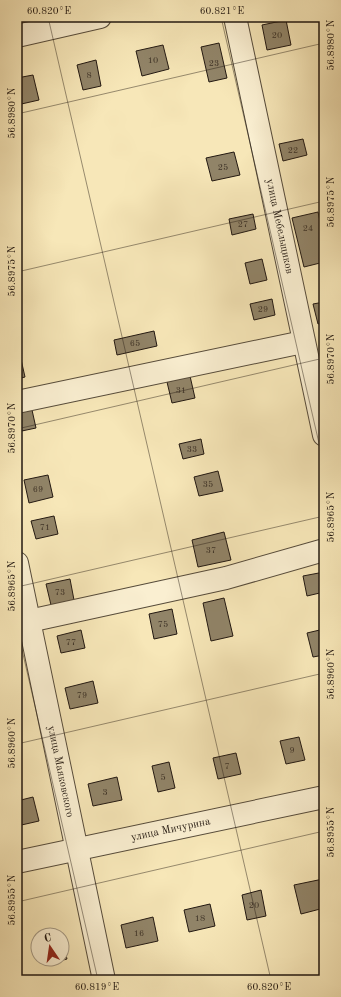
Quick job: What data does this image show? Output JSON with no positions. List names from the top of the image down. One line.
{"streets":{"street":["улица Мебельщиков","улица Маяковского","улица Мичурина"]},"crossings":[["улица Маяковского","улица Мичурина"]],"house_numbers":["20","10","23","8","22","25","27","24","29","65","31","33","35","69","71","37","73","75","77","79","9","7","5","3","20","18","16"],"north":"top","coordinates":["60.820°E","60.821°E","56.8980°N","56.8975°N","56.8970°N","56.8965°N","56.8960°N","56.8955°N","60.819°E"]}
